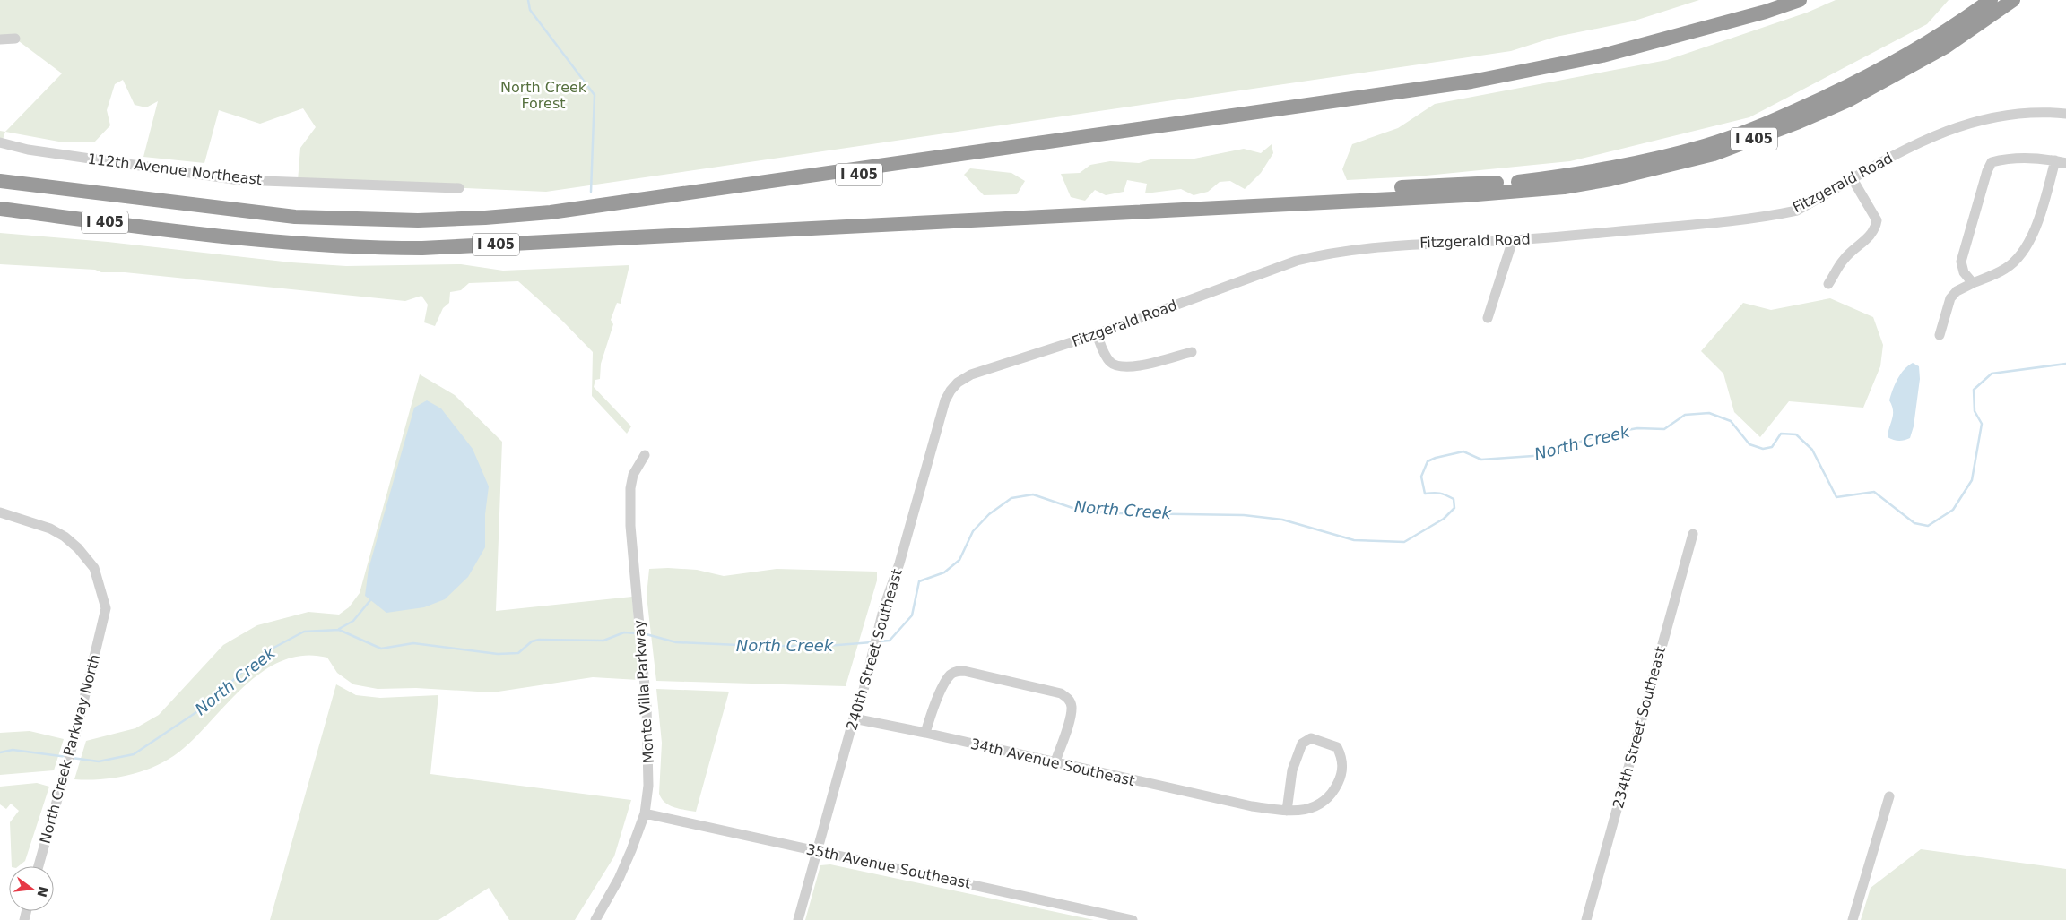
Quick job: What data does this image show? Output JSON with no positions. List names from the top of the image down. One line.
{"streets":{"highway":["I 405"],"street":["112th Avenue Northeast","Fitzgerald Road","240th Street Southeast","Monte Villa Parkway","234th Street Southeast","North Creek Parkway North","34th Avenue Southeast","35th Avenue Southeast"]},"crossings":[["Fitzgerald Road","240th Street Southeast"],["240th Street Southeast","34th Avenue Southeast"],["240th Street Southeast","35th Avenue Southeast"],["Monte Villa Parkway","35th Avenue Southeast"]],"water":["North Creek"],"parks":["North Creek Forest"],"north":"right"}
